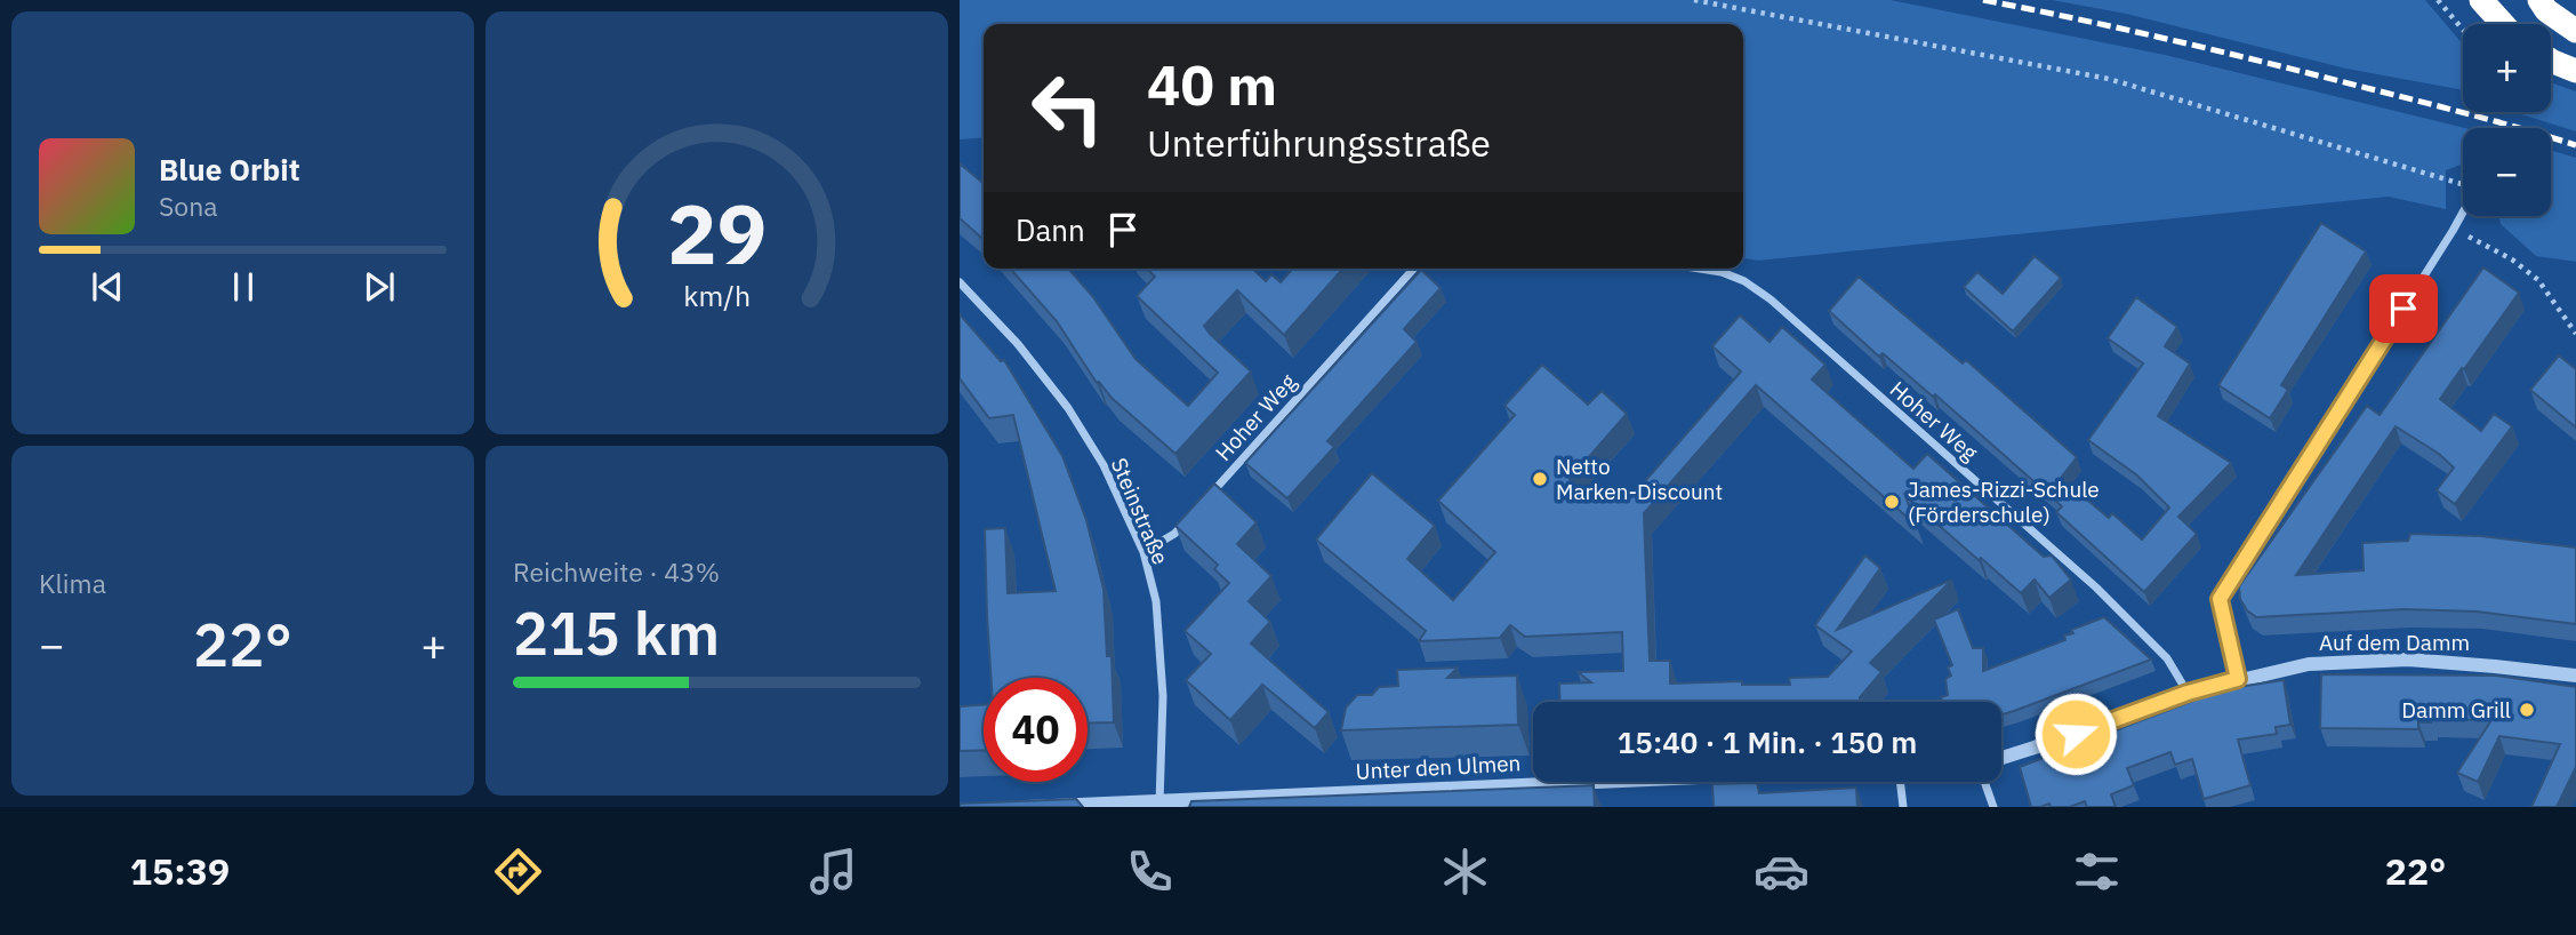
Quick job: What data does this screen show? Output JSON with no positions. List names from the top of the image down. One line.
{"streets":{"street":["Hoher Weg","Steinstraße","Auf dem Damm","Unter den Ulmen"]},"crossings":[["Hoher Weg","Auf dem Damm"],["Steinstraße","Unter den Ulmen"]],"places":["Netto Marken-Discount","James-Rizzi-Schule (Förderschule)","Damm Grill"],"page":{"map_buttons":["+","−"],"turn":["40 m","Unterführungsstraße"],"song":["Blue Orbit","Sona"],"then":"Dann","tile":["Klima",["Reichweite · 43%","215 km"]],"heat":["−","22°","+"],"limit":"40","trip":"15:40 · 1 Min. · 150 m","tabs":["15:39","22°"],"gauge":["29","km/h"]}}
